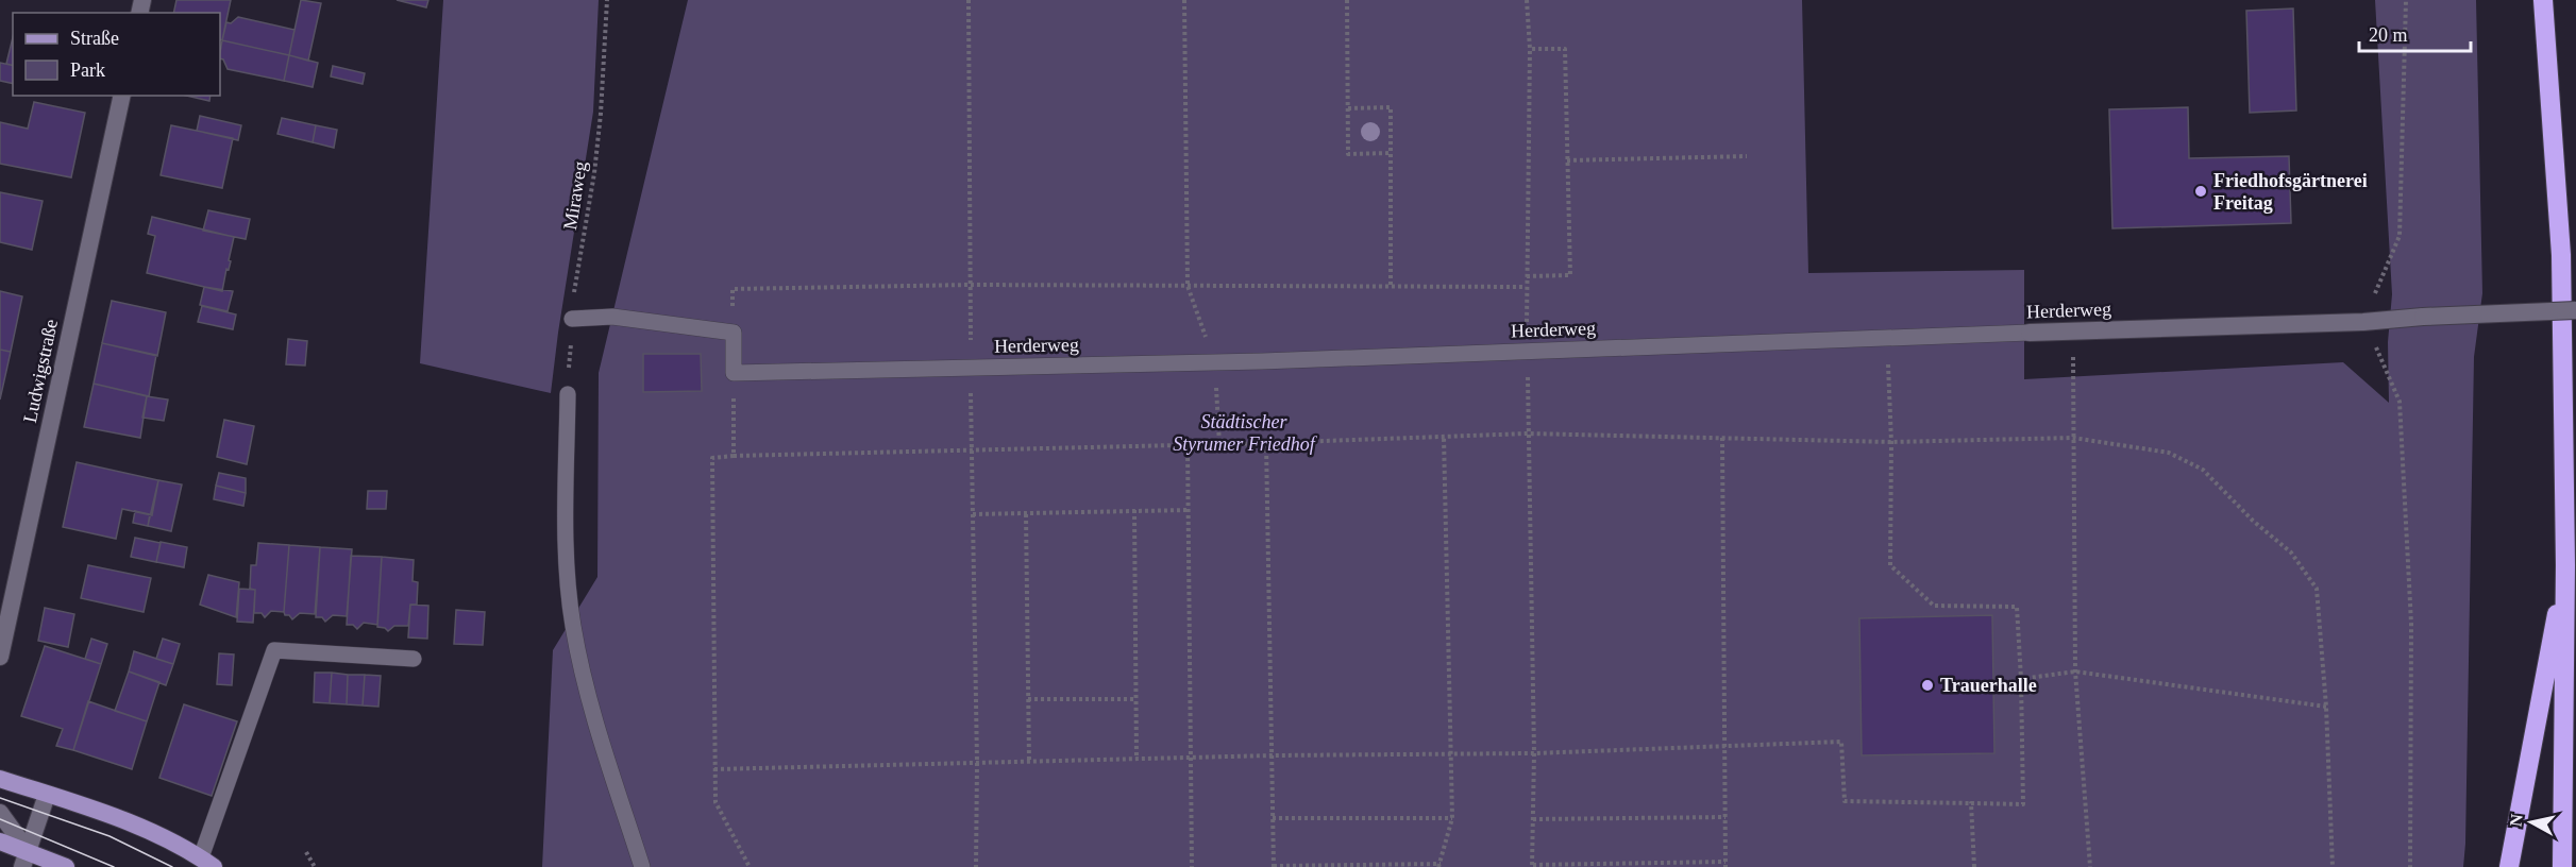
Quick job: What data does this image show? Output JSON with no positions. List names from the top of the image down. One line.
{"streets":{"street":["Herderweg","Ludwigstraße"],"path":["Miraweg"]},"parks":["Städtischer Styrumer Friedhof"],"places":["Friedhofsgärtnerei Freitag","Trauerhalle"],"legend":["Straße","Park"],"scale_bar":"20 m","north":"left"}
